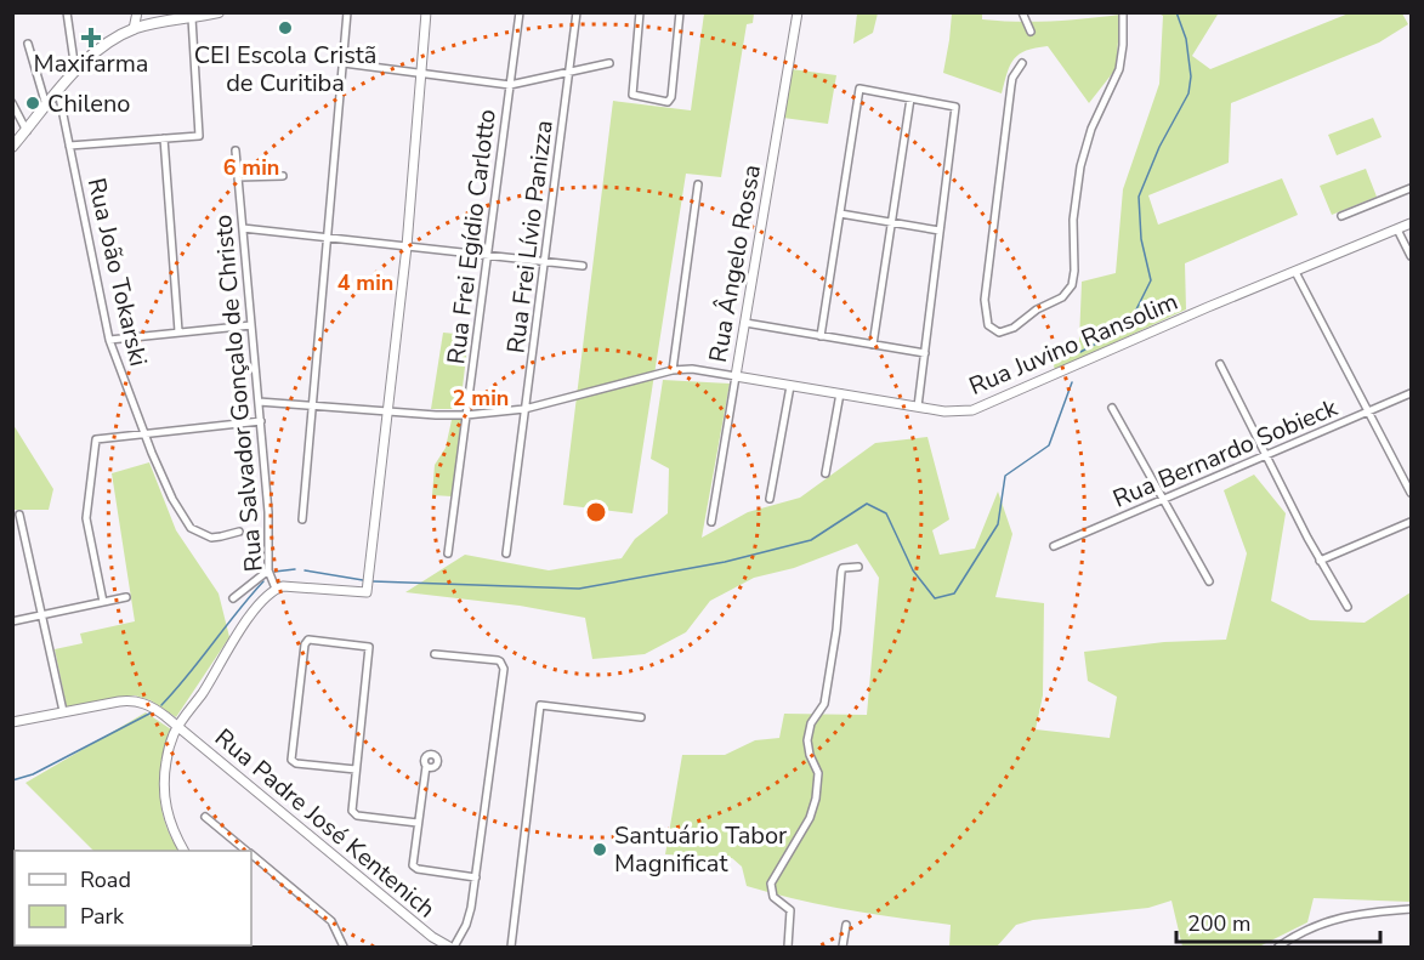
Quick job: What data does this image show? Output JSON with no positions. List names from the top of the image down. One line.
{"streets":{"street":["Rua Frei Egídio Carlotto","Rua Frei Lívio Panizza","Rua Ângelo Rossa","Rua João Tokarski","Rua Juvino Ransolim","Rua Salvador Gonçalo de Christo","Rua Bernardo Sobieck","Rua Padre José Kentenich"]},"crossings":[["Rua Ângelo Rossa","Rua Juvino Ransolim"]],"places":{"other":["CEI Escola Cristã de Curitiba","Chileno","Santuário Tabor Magnificat"],"health":["Maxifarma"]},"legend":["Road","Park"],"scale_bar":"200 m","rings":["6 min","4 min","2 min"]}
